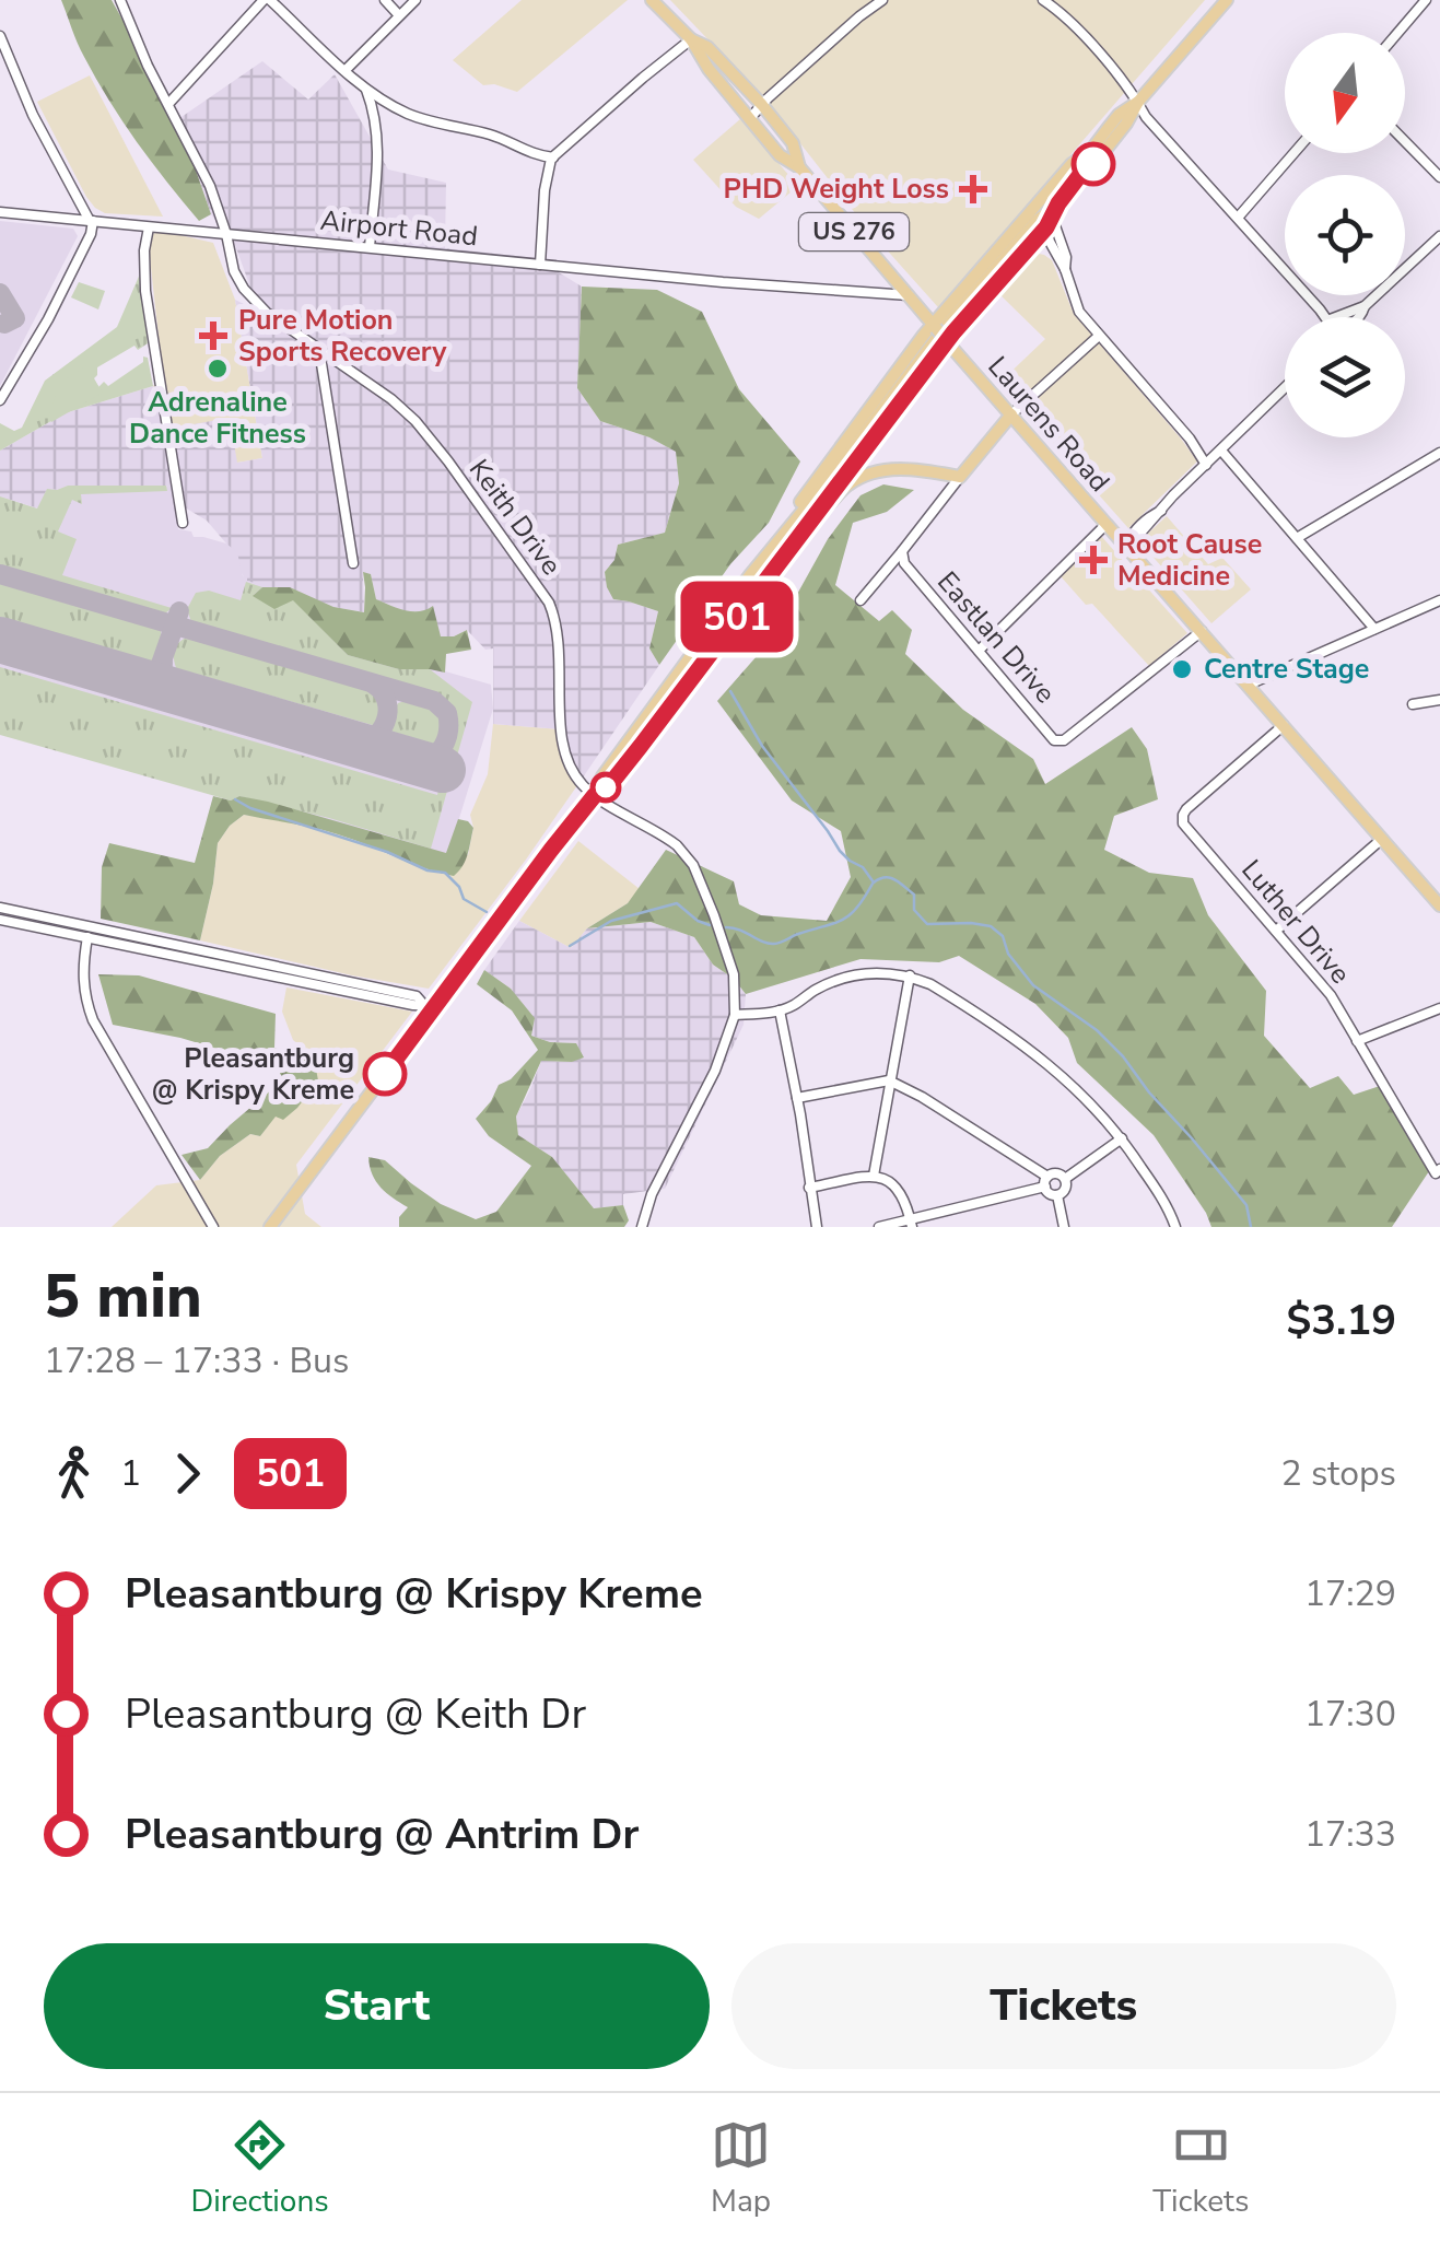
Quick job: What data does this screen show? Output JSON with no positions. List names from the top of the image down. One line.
{"streets":{"main road":["US 276","Laurens Road"],"street":["Airport Road","Keith Drive","Eastlan Drive","Luther Drive"]},"crossings":[["Airport Road","Laurens Road"],["Airport Road","Keith Drive"],["Laurens Road","Eastlan Drive"],["Laurens Road","Luther Drive"]],"places":{"health":["PHD Weight Loss","Pure Motion Sports Recovery","Root Cause Medicine"],"other":["Adrenaline Dance Fitness","Centre Stage","Pleasantburg @ Krispy Kreme"]},"lines":["bus line 501"],"north":"bottom","page":{"on_map":"501","heading":["5 min","17:28 – 17:33 · Bus","$3.19"],"legs":["1","501","2 stops"],"list":[{"name":"Pleasantburg @ Krispy Kreme","value":"17:29"},{"name":"Pleasantburg @ Keith Dr","value":"17:30"},{"name":"Pleasantburg @ Antrim Dr","value":"17:33"}],"buttons":["Start","Tickets"],"tabs":["Directions","Map","Tickets"]}}
